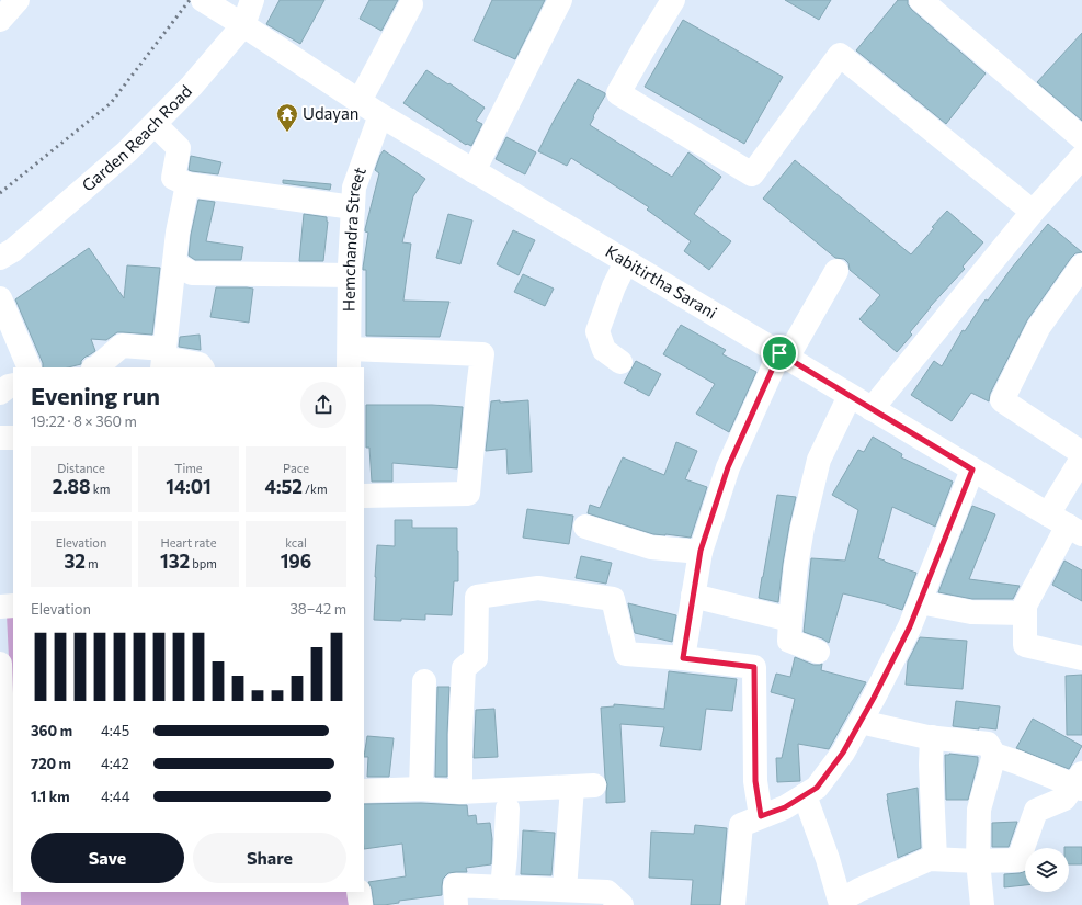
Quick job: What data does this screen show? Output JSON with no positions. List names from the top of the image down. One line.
{"streets":{"street":["Garden Reach Road","Hemchandra Street","Kabitirtha Sarani"]},"crossings":[["Garden Reach Road","Kabitirtha Sarani"],["Hemchandra Street","Kabitirtha Sarani"]],"places":{"temple":["Udayan"]},"page":{"heading":["Evening run","19:22 · 8 × 360 m"],"stats":[["Distance","2.88 km"],["Time","14:01"],["Pace","4:52 /km"],["Elevation","32 m"],["Heart rate","132 bpm"],["kcal","196"]],"chart":["Elevation","38–42 m"],"list":[{"name":"360 m","note":"4:45"},{"name":"720 m","note":"4:42"},{"name":"1.1 km","note":"4:44"}],"buttons":["Save","Share"]}}
